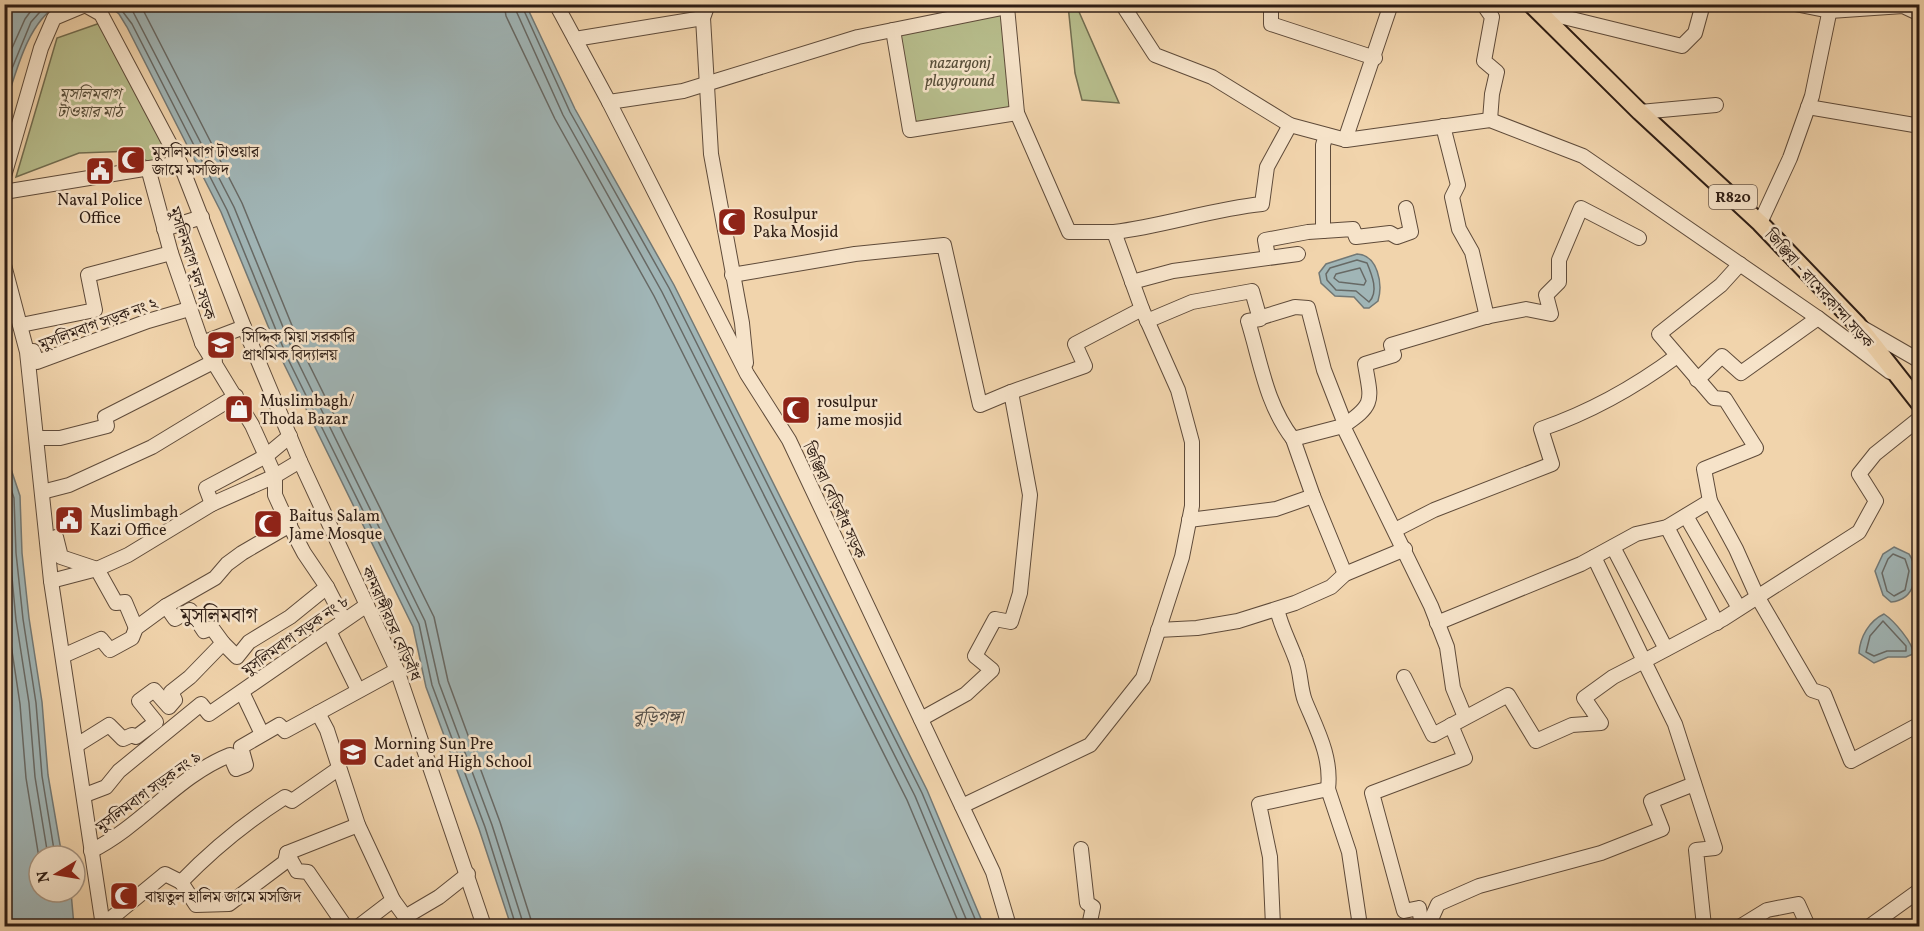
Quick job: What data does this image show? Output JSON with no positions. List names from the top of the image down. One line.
{"streets":{"main road":["R820","জিঞ্জিরা - রামেরকান্দা সড়ক"],"street":["মুসলিমবাগ মূল সড়ক","মুসলিমবাগ সড়ক নং ২","জিঞ্জিরা বেড়িবাঁধ সড়ক","কামরাঙ্গীরচর বেড়িবাঁধ","মুসলিমবাগ সড়ক নং ৮","মুসলিমবাগ সড়ক নং ৯"]},"crossings":[["মুসলিমবাগ মূল সড়ক","মুসলিমবাগ সড়ক নং ২"],["মুসলিমবাগ মূল সড়ক","মুসলিমবাগ সড়ক নং ৮"],["কামরাঙ্গীরচর বেড়িবাঁধ","মুসলিমবাগ সড়ক নং ৮"],["মুসলিমবাগ সড়ক নং ৮","মুসলিমবাগ সড়ক নং ৯"]],"districts":["মুসলিমবাগ"],"water":["বুড়িগঙ্গা"],"parks":["nazargonj playground","মুসলিমবাগ টাওয়ার মাঠ"],"places":{"mosque":["মুসলিমবাগ টাওয়ার জামে মসজিদ","Rosulpur Paka Mosjid","rosulpur jame mosjid","Baitus Salam Jame Mosque","বায়তুল হালিম জামে মসজিদ"],"public building":["Naval Police Office","Muslimbagh Kazi Office"],"school or university":["সিদ্দিক মিয়া সরকারি প্রাথমিক বিদ্যালয়","Morning Sun Pre Cadet and High School"],"shop":["Muslimbagh/ Thoda Bazar"]},"north":"left"}
